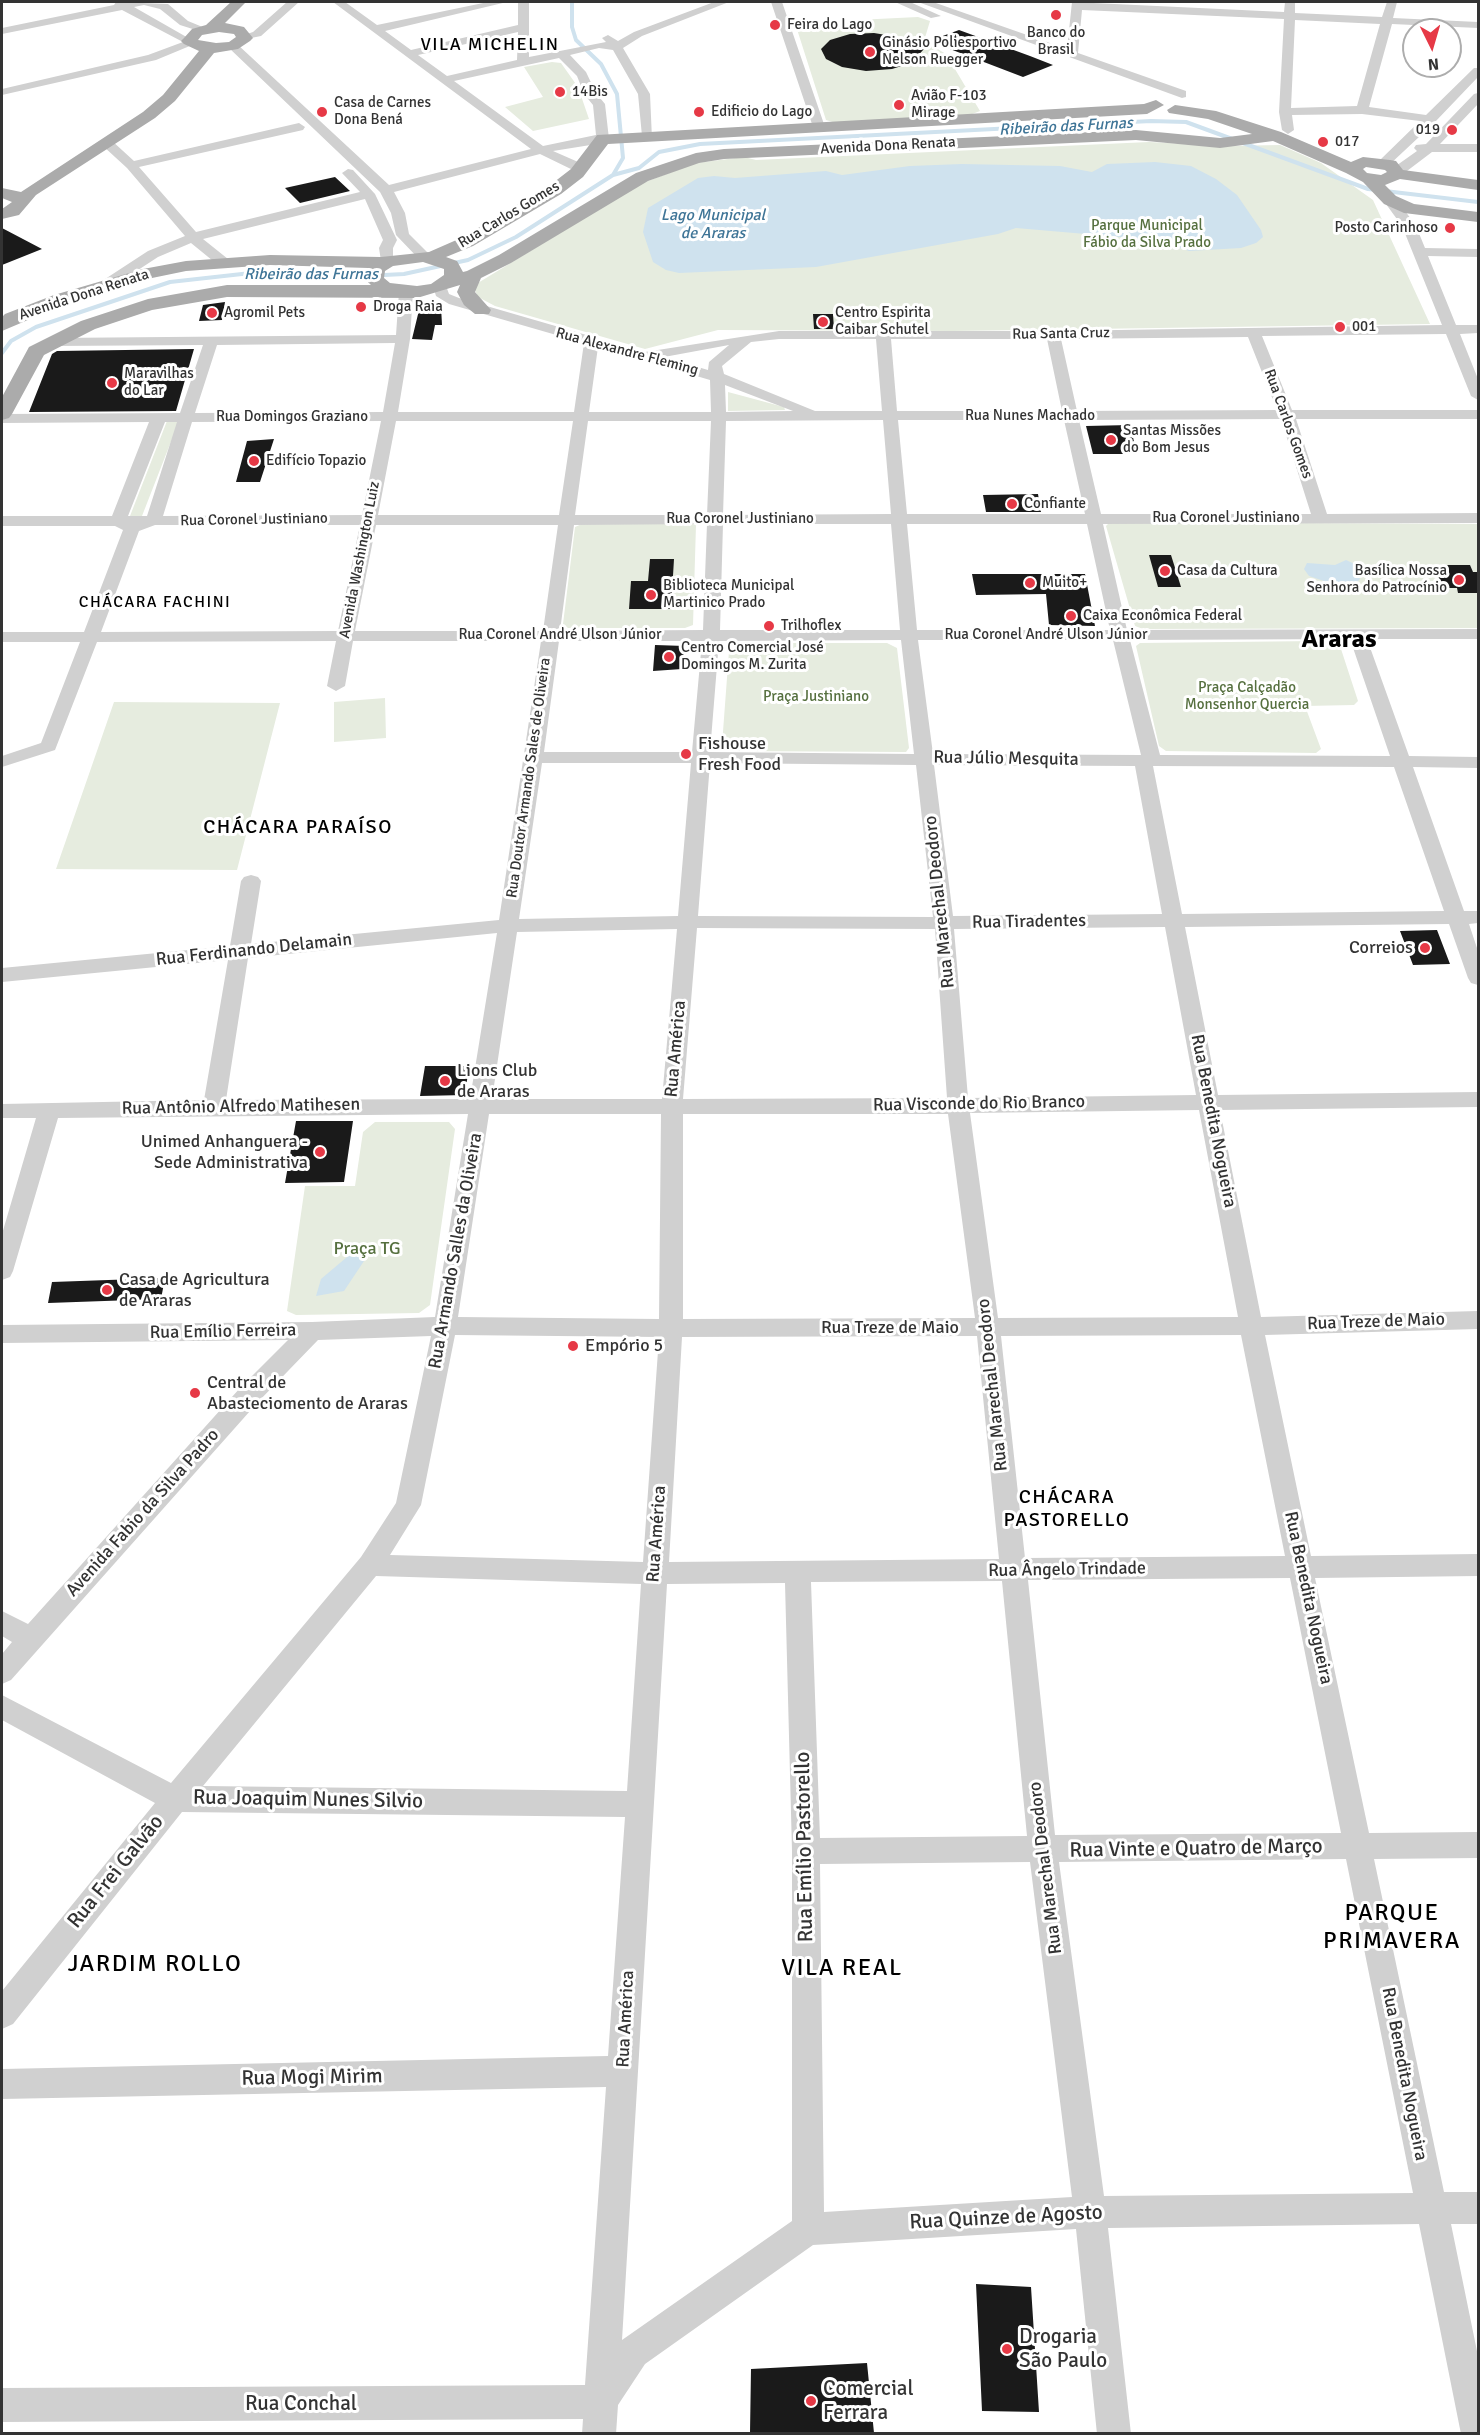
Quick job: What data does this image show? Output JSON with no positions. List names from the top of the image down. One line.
{"streets":{"main road":["Avenida Dona Renata","Rua Carlos Gomes"],"street":["Rua Santa Cruz","Rua Alexandre Fleming","Rua Nunes Machado","Rua Domingos Graziano","Rua Coronel Justiniano","Avenida Washington Luiz","Rua Coronel André Ulson Júnior","Rua Júlio Mesquita","Rua Doutor Armando Sales de Oliveira","Rua Marechal Deodoro","Rua Tiradentes","Rua Ferdinando Delamain","Rua América","Rua Visconde do Rio Branco","Rua Antônio Alfredo Matihesen","Rua Benedita Nogueira","Rua Armando Salles da Oliveira","Rua Treze de Maio","Rua Emílio Ferreira","Avenida Fabio da Silva Padro","Rua Ângelo Trindade","Rua Joaquim Nunes Silvio","Rua Emílio Pastorello","Rua Vinte e Quatro de Março","Rua Frei Galvão","Rua Mogi Mirim","Rua Quinze de Agosto","Rua Conchal"]},"crossings":[["Avenida Dona Renata","Rua Carlos Gomes"],["Avenida Dona Renata","Rua Alexandre Fleming"],["Avenida Dona Renata","Rua Domingos Graziano"],["Avenida Dona Renata","Avenida Washington Luiz"],["Rua Carlos Gomes","Rua Santa Cruz"],["Rua Carlos Gomes","Rua Nunes Machado"],["Rua Carlos Gomes","Rua Coronel Justiniano"],["Rua Santa Cruz","Rua Alexandre Fleming"],["Rua Santa Cruz","Rua Marechal Deodoro"],["Rua Santa Cruz","Rua Benedita Nogueira"],["Rua Alexandre Fleming","Rua Nunes Machado"],["Rua Alexandre Fleming","Avenida Washington Luiz"],["Rua Alexandre Fleming","Rua América"],["Rua Nunes Machado","Rua Domingos Graziano"],["Rua Nunes Machado","Rua Doutor Armando Sales de Oliveira"],["Rua Nunes Machado","Rua Marechal Deodoro"],["Rua Nunes Machado","Rua América"],["Rua Nunes Machado","Rua Benedita Nogueira"],["Rua Domingos Graziano","Avenida Washington Luiz"],["Rua Domingos Graziano","Rua Doutor Armando Sales de Oliveira"],["Rua Coronel Justiniano","Avenida Washington Luiz"],["Rua Coronel Justiniano","Rua Doutor Armando Sales de Oliveira"],["Rua Coronel Justiniano","Rua Marechal Deodoro"],["Rua Coronel Justiniano","Rua América"],["Rua Coronel Justiniano","Rua Benedita Nogueira"],["Avenida Washington Luiz","Rua Coronel André Ulson Júnior"],["Rua Coronel André Ulson Júnior","Rua Doutor Armando Sales de Oliveira"],["Rua Coronel André Ulson Júnior","Rua Marechal Deodoro"],["Rua Coronel André Ulson Júnior","Rua América"],["Rua Coronel André Ulson Júnior","Rua Benedita Nogueira"],["Rua Júlio Mesquita","Rua Doutor Armando Sales de Oliveira"],["Rua Júlio Mesquita","Rua Marechal Deodoro"],["Rua Júlio Mesquita","Rua América"],["Rua Júlio Mesquita","Rua Benedita Nogueira"],["Rua Doutor Armando Sales de Oliveira","Rua Tiradentes"],["Rua Doutor Armando Sales de Oliveira","Rua Ferdinando Delamain"],["Rua Doutor Armando Sales de Oliveira","Rua Armando Salles da Oliveira"],["Rua Marechal Deodoro","Rua Tiradentes"],["Rua Marechal Deodoro","Rua Visconde do Rio Branco"],["Rua Marechal Deodoro","Rua Treze de Maio"],["Rua Marechal Deodoro","Rua Ângelo Trindade"],["Rua Marechal Deodoro","Rua Vinte e Quatro de Março"],["Rua Marechal Deodoro","Rua Quinze de Agosto"],["Rua Tiradentes","Rua Ferdinando Delamain"],["Rua Tiradentes","Rua América"],["Rua Tiradentes","Rua Benedita Nogueira"],["Rua Tiradentes","Rua Armando Salles da Oliveira"],["Rua Ferdinando Delamain","Rua Armando Salles da Oliveira"],["Rua América","Rua Visconde do Rio Branco"],["Rua América","Rua Treze de Maio"],["Rua América","Rua Ângelo Trindade"],["Rua América","Rua Joaquim Nunes Silvio"],["Rua América","Rua Mogi Mirim"],["Rua América","Rua Conchal"],["Rua Visconde do Rio Branco","Rua Antônio Alfredo Matihesen"],["Rua Visconde do Rio Branco","Rua Benedita Nogueira"],["Rua Visconde do Rio Branco","Rua Armando Salles da Oliveira"],["Rua Antônio Alfredo Matihesen","Rua Armando Salles da Oliveira"],["Rua Benedita Nogueira","Rua Treze de Maio"],["Rua Benedita Nogueira","Rua Ângelo Trindade"],["Rua Benedita Nogueira","Rua Vinte e Quatro de Março"],["Rua Benedita Nogueira","Rua Quinze de Agosto"],["Rua Armando Salles da Oliveira","Rua Treze de Maio"],["Rua Armando Salles da Oliveira","Rua Emílio Ferreira"],["Rua Armando Salles da Oliveira","Rua Ângelo Trindade"],["Rua Armando Salles da Oliveira","Rua Frei Galvão"],["Rua Treze de Maio","Rua Emílio Ferreira"],["Rua Emílio Ferreira","Avenida Fabio da Silva Padro"],["Rua Ângelo Trindade","Rua Emílio Pastorello"],["Rua Ângelo Trindade","Rua Frei Galvão"],["Rua Joaquim Nunes Silvio","Rua Frei Galvão"],["Rua Emílio Pastorello","Rua Vinte e Quatro de Março"],["Rua Emílio Pastorello","Rua Quinze de Agosto"]],"districts":["VILA MICHELIN","CHÁCARA FACHINI","Araras","CHÁCARA PARAÍSO","CHÁCARA PASTORELLO","PARQUE PRIMAVERA","JARDIM ROLLO","VILA REAL"],"water":["Ribeirão das Furnas","Lago Municipal de Araras"],"parks":["Parque Municipal Fábio da Silva Prado","Praça Calçadão Monsenhor Quercia","Praça Justiniano","Praça TG"],"places":["Banco do Brasil","Feira do Lago","Ginásio Poliesportivo Nelson Ruegger","14Bis","Avião F-103 Mirage","Casa de Carnes Dona Bená","Edificio do Lago","019","017","Posto Carinhoso","Droga Raia","Agromil Pets","Centro Espirita Caibar Schutel","001","Maravilhas do Lar","Santas Missões do Bom Jesus","Edifício Topazio","Confiante","Casa da Cultura","Basílica Nossa Senhora do Patrocínio","Muito+","Biblioteca Municipal Martinico Prado","Caixa Econômica Federal","Trilhoflex","Centro Comercial José Domingos M. Zurita","Fishouse Fresh Food","Correios","Lions Club de Araras","Unimed Anhanguera - Sede Administrativa","Casa de Agricultura de Araras","Empório 5","Central de Abasteciomento de Araras","Drogaria São Paulo","Comercial Ferrara"],"north":"bottom"}
